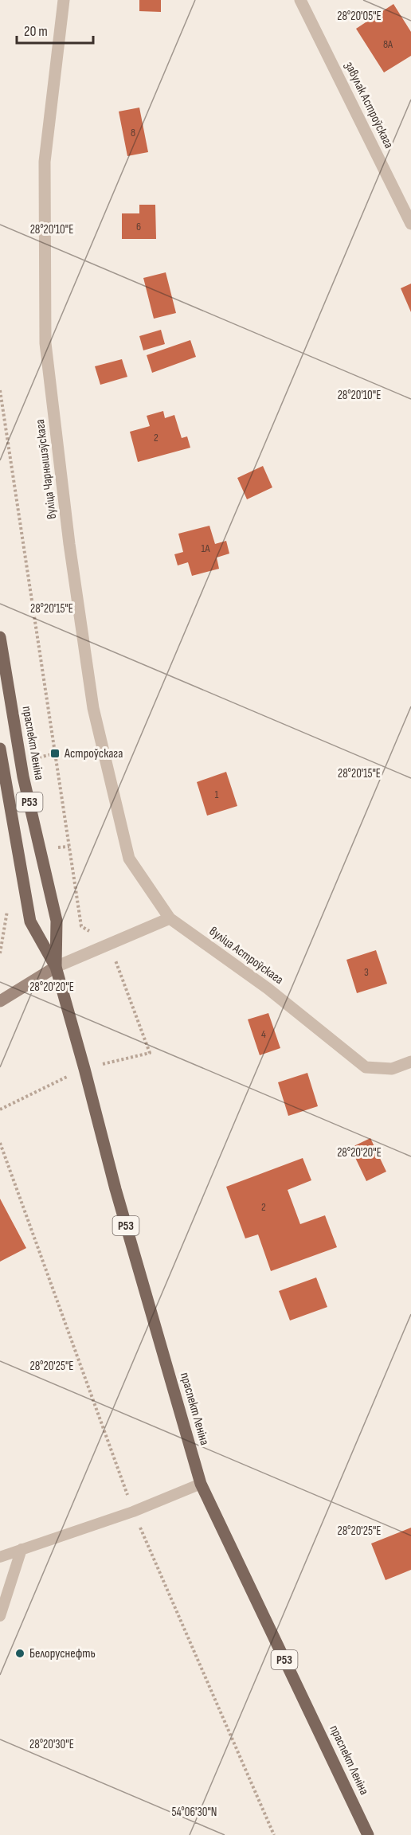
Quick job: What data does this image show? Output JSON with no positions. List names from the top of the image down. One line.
{"streets":{"main road":["праспект Леніна","Р53"],"street":["завулак Астроўскага","вуліца Чарнышэўскага","вуліца Астроўскага"]},"crossings":[["вуліца Чарнышэўскага","вуліца Астроўскага"]],"places":{"transit":["Астроўскага"],"other":["Белоруснефть"]},"house_numbers":["8А","8","6","2","1А","1","3","4","2"],"scale_bar":"20 m","coordinates":["28°20'05\"E","28°20'10\"E","28°20'15\"E","28°20'20\"E","28°20'25\"E","28°20'30\"E","54°06'30\"N"]}
